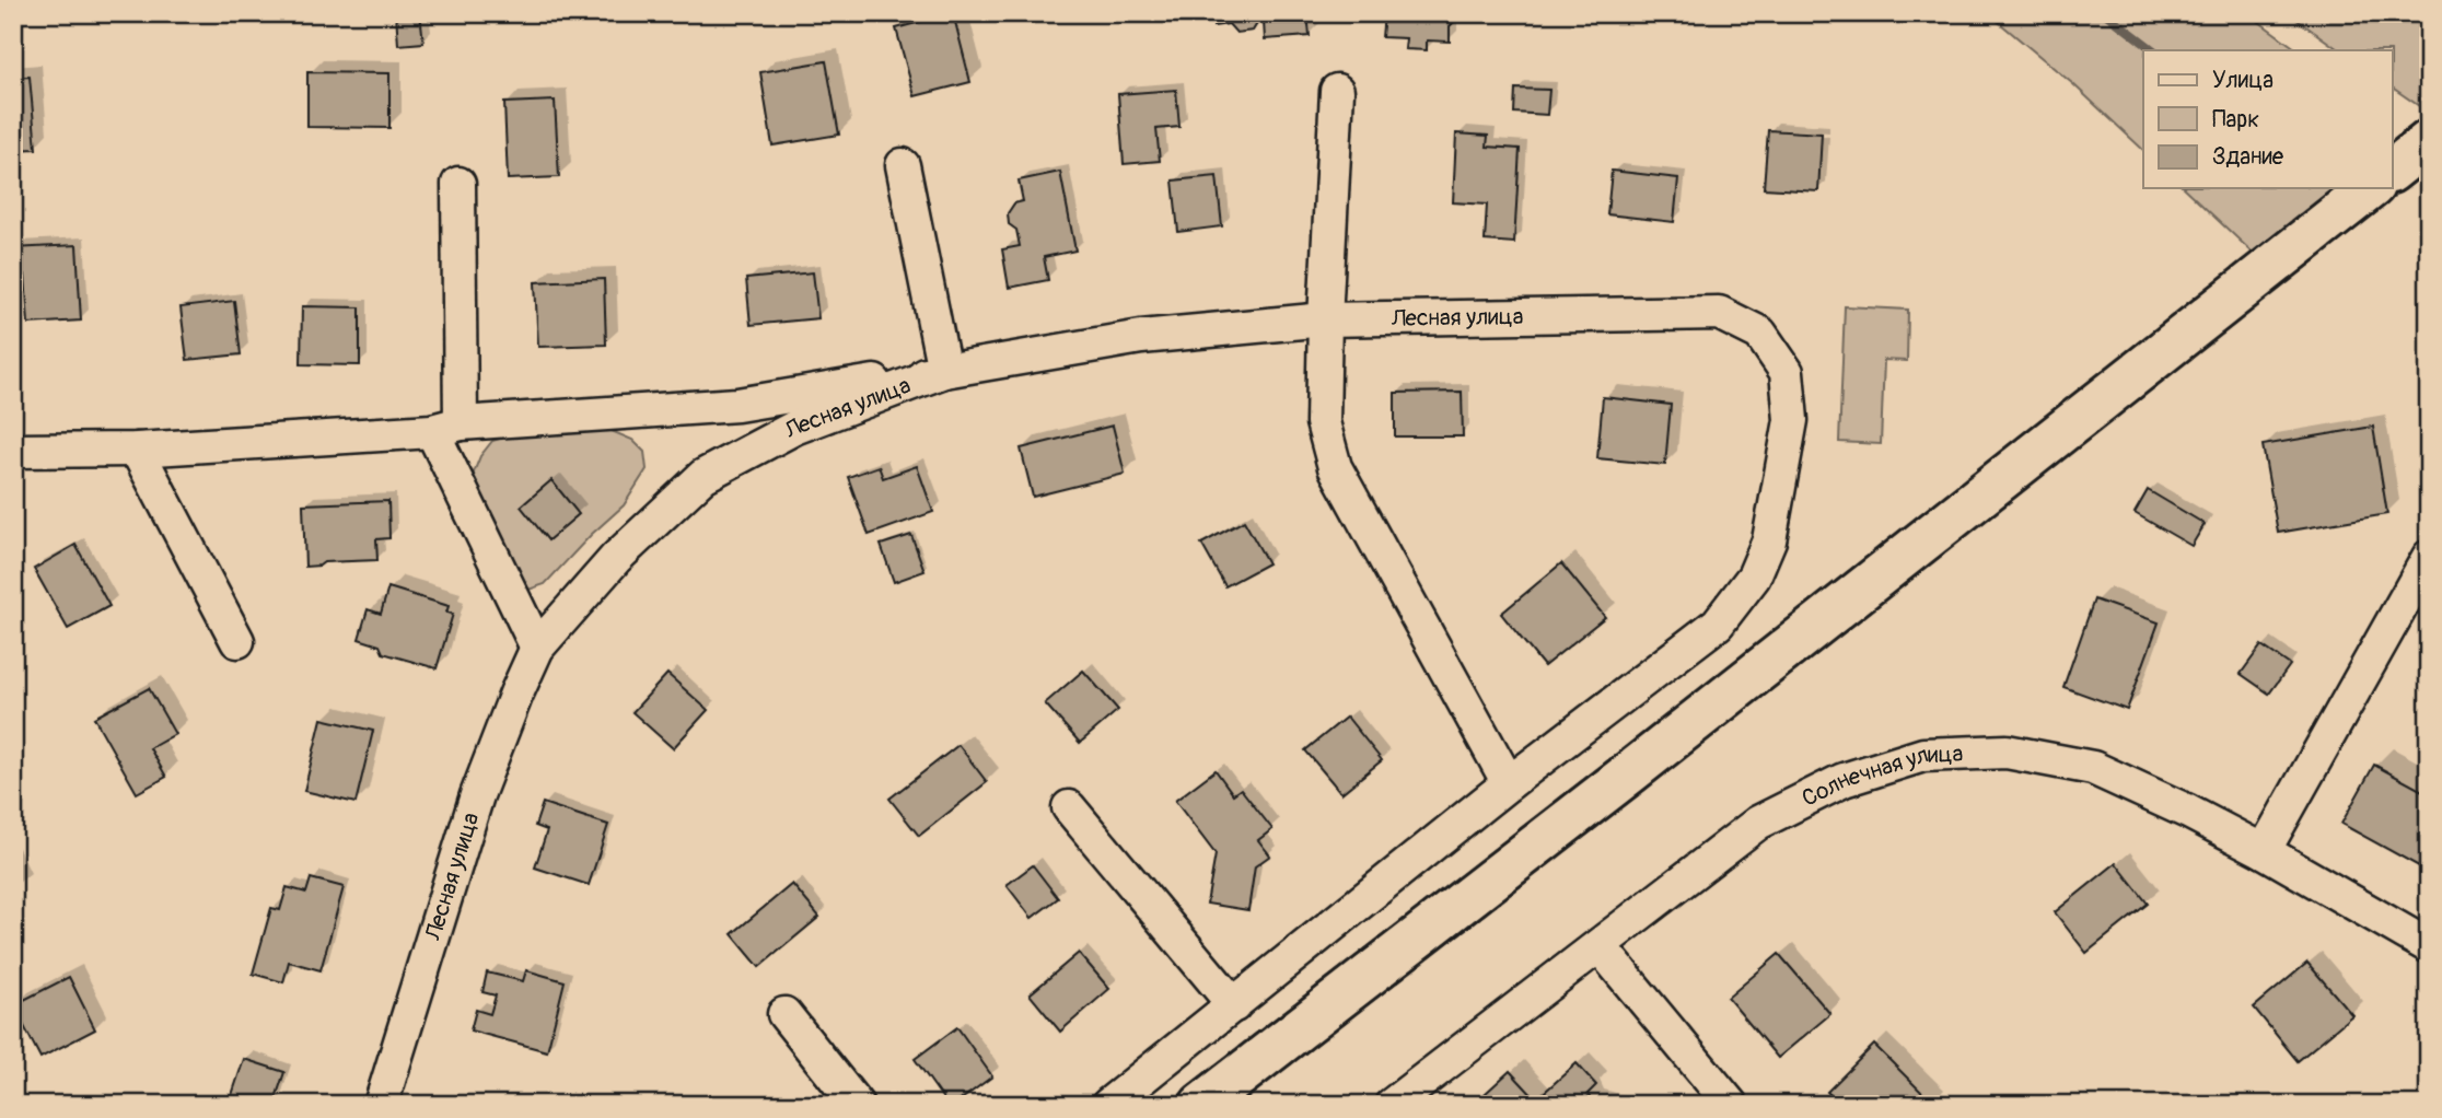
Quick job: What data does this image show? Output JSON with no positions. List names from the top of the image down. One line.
{"streets":{"street":["Лесная улица","Солнечная улица"]},"legend":["Улица","Парк","Здание"]}
